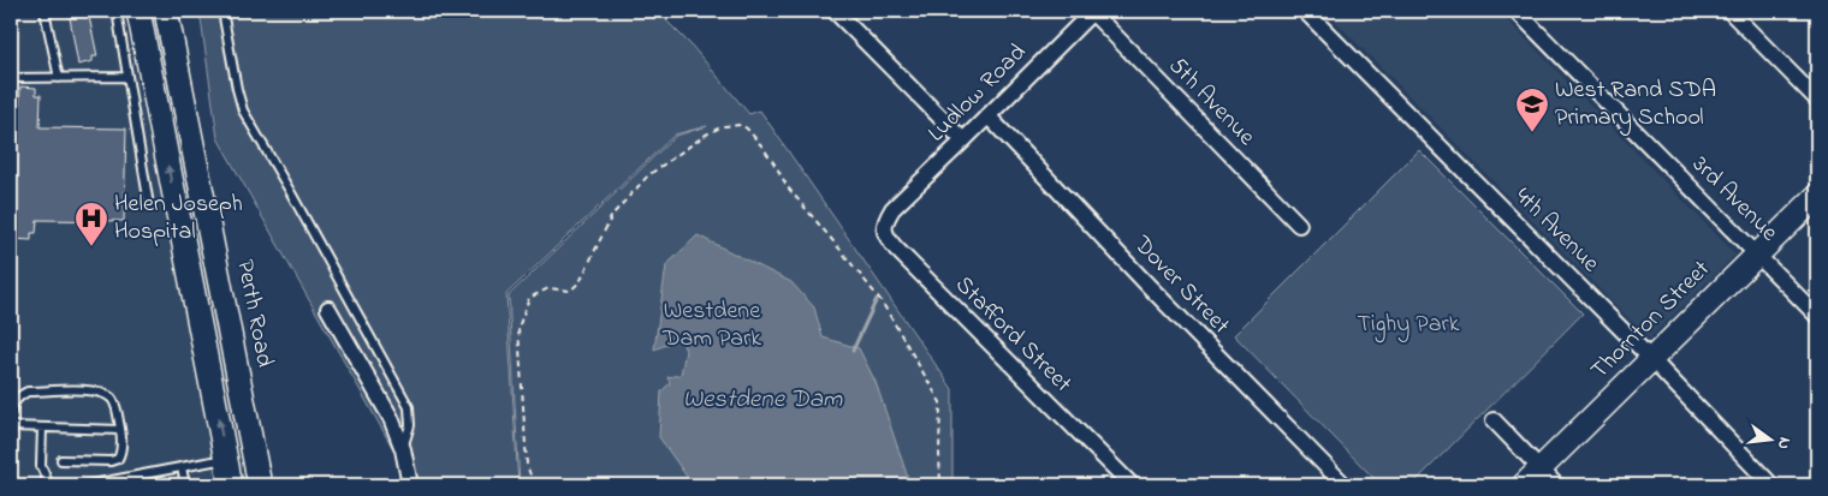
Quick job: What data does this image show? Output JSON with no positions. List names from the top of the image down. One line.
{"streets":{"main road":["Perth Road","Thornton Street"],"street":["Ludlow Road","5th Avenue","3rd Avenue","4th Avenue","Dover Street","Stafford Street"]},"crossings":[["Ludlow Road","5th Avenue"],["Ludlow Road","Dover Street"],["Ludlow Road","Stafford Street"],["3rd Avenue","Thornton Street"],["4th Avenue","Thornton Street"]],"water":["Westdene Dam"],"parks":["Westdene Dam Park","Tighy Park"],"places":{"school or university":["West Rand SDA Primary School"],"hospital":["Helen Joseph Hospital"]},"north":"right"}
